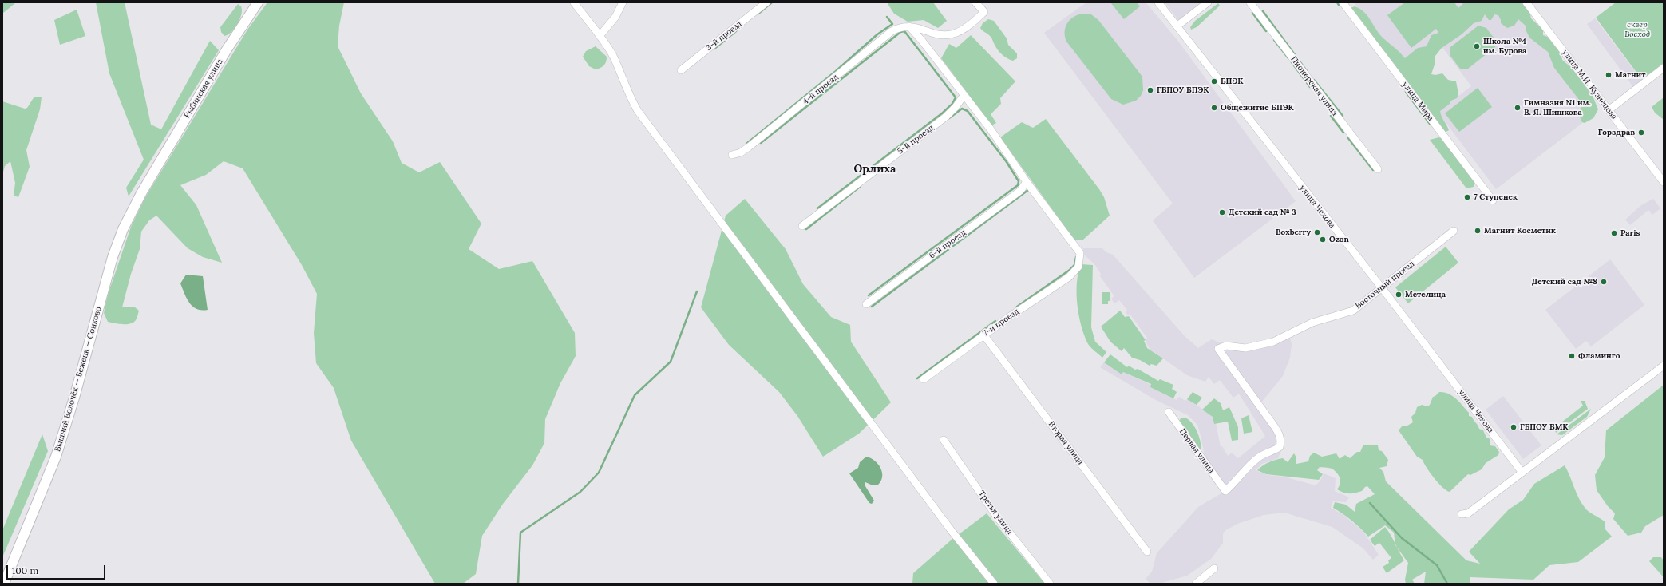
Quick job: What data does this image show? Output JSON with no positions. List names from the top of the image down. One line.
{"streets":{"main road":["Рыбинская улица","Вышний Волочёк — Бежецк — Сонково"],"street":["3-й проезд","улица М.И. Кузнецова","Пионерская улица","4-й проезд","улица Мира","5-й проезд","улица Чехова","6-й проезд","Восточный проезд","7-й проезд","Вторая улица","Первая улица","Третья улица"]},"crossings":[["Рыбинская улица","Вышний Волочёк — Бежецк — Сонково"],["улица Чехова","Восточный проезд"],["6-й проезд","7-й проезд"],["Восточный проезд","Первая улица"],["7-й проезд","Вторая улица"]],"districts":["Орлиха"],"parks":["сквер Восход"],"places":["Школа №4 им. Бурова","Магнит","БПЭК","ГБПОУ БПЭК","Общежитие БПЭК","Гимназия N1 им. В. Я. Шишкова","Горздрав","7 Ступенек","Детский сад № 3","Магнит Косметик","Boxberry","Paris","Ozon","Детский сад №8","Метелица","Фламинго","ГБПОУ БМК"],"scale_bar":"100 m"}
